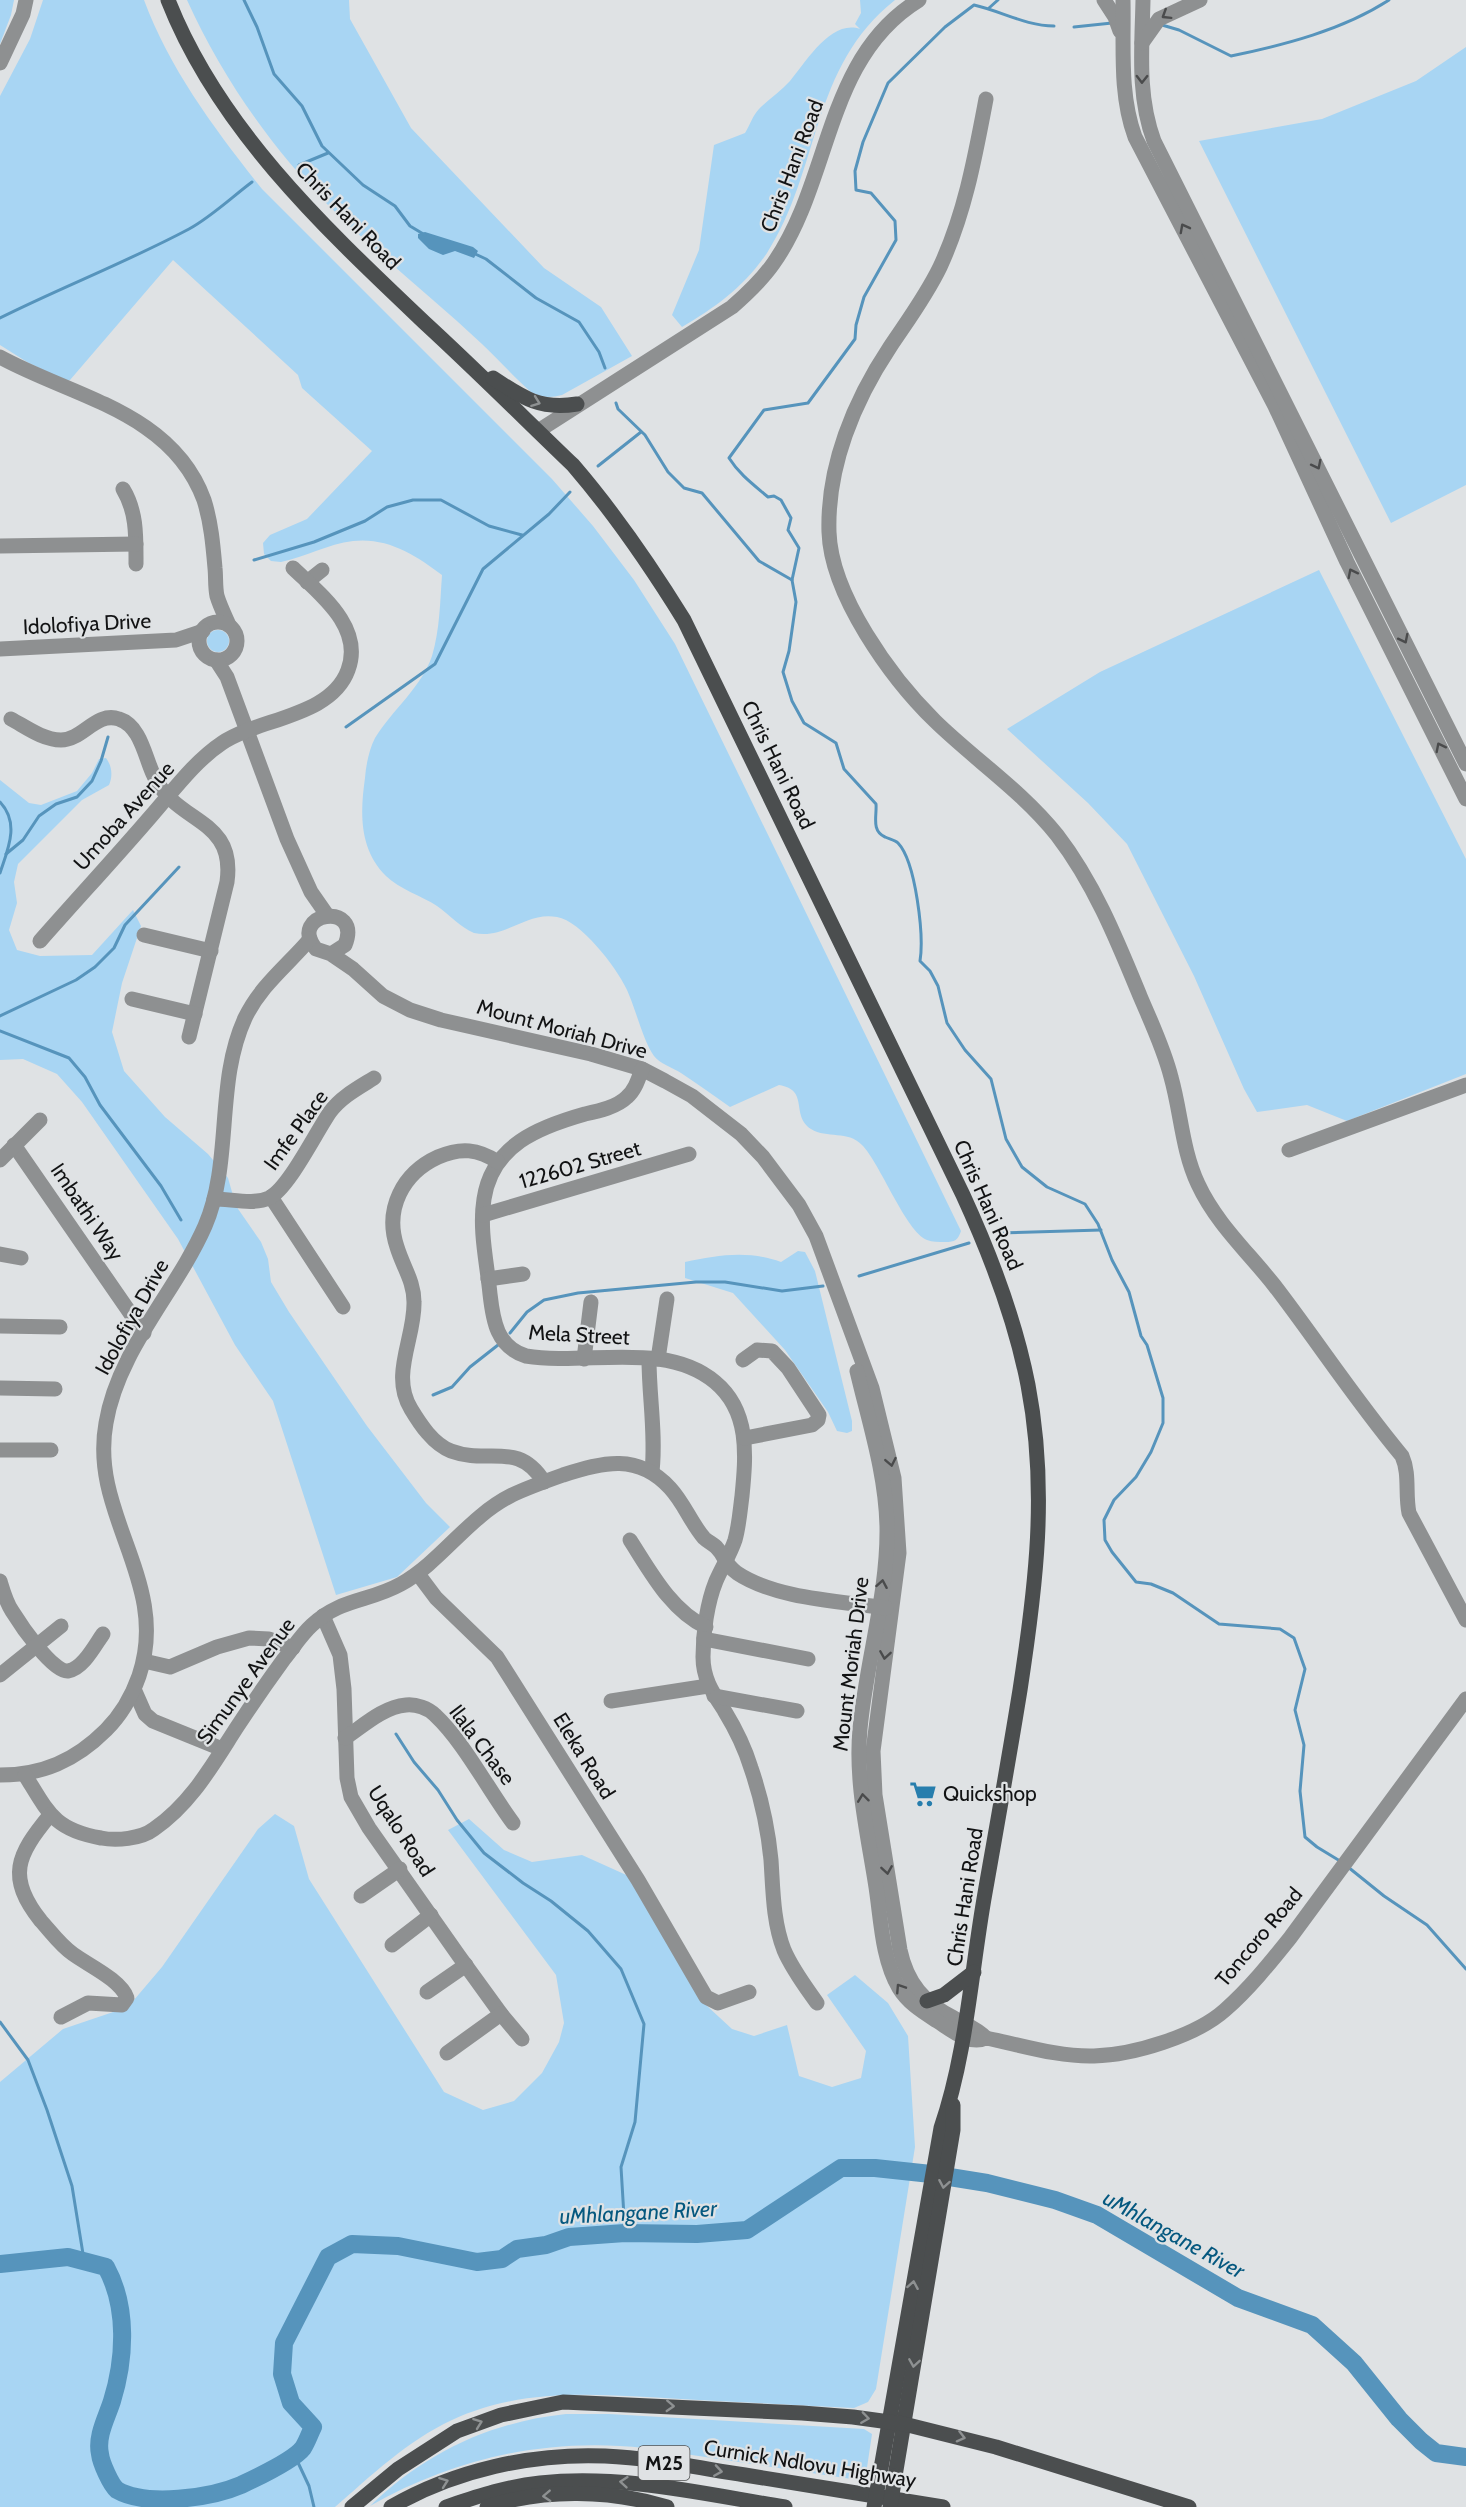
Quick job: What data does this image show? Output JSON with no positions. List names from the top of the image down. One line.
{"streets":{"main road":["Chris Hani Road","M25","Curnick Ndlovu Highway"],"street":["Idolofiya Drive","Umoba Avenue","Mount Moriah Drive","Imfe Place","122602 Street","Imbathi Way","Mela Street","Simunye Avenue","Ilala Chase","Eleka Road","Uqalo Road","Toncoro Road"]},"crossings":[["Chris Hani Road","Mount Moriah Drive"],["Chris Hani Road","Toncoro Road"],["Idolofiya Drive","Mount Moriah Drive"],["Idolofiya Drive","Imfe Place"],["Idolofiya Drive","Imbathi Way"],["Idolofiya Drive","Simunye Avenue"],["Umoba Avenue","Mount Moriah Drive"],["Mount Moriah Drive","Mela Street"],["Mount Moriah Drive","Simunye Avenue"],["Mount Moriah Drive","Toncoro Road"],["122602 Street","Mela Street"],["Mela Street","Simunye Avenue"],["Simunye Avenue","Eleka Road"],["Simunye Avenue","Uqalo Road"],["Ilala Chase","Uqalo Road"]],"water":["uMhlangane River"],"places":{"supermarket":["Quickshop"]}}
